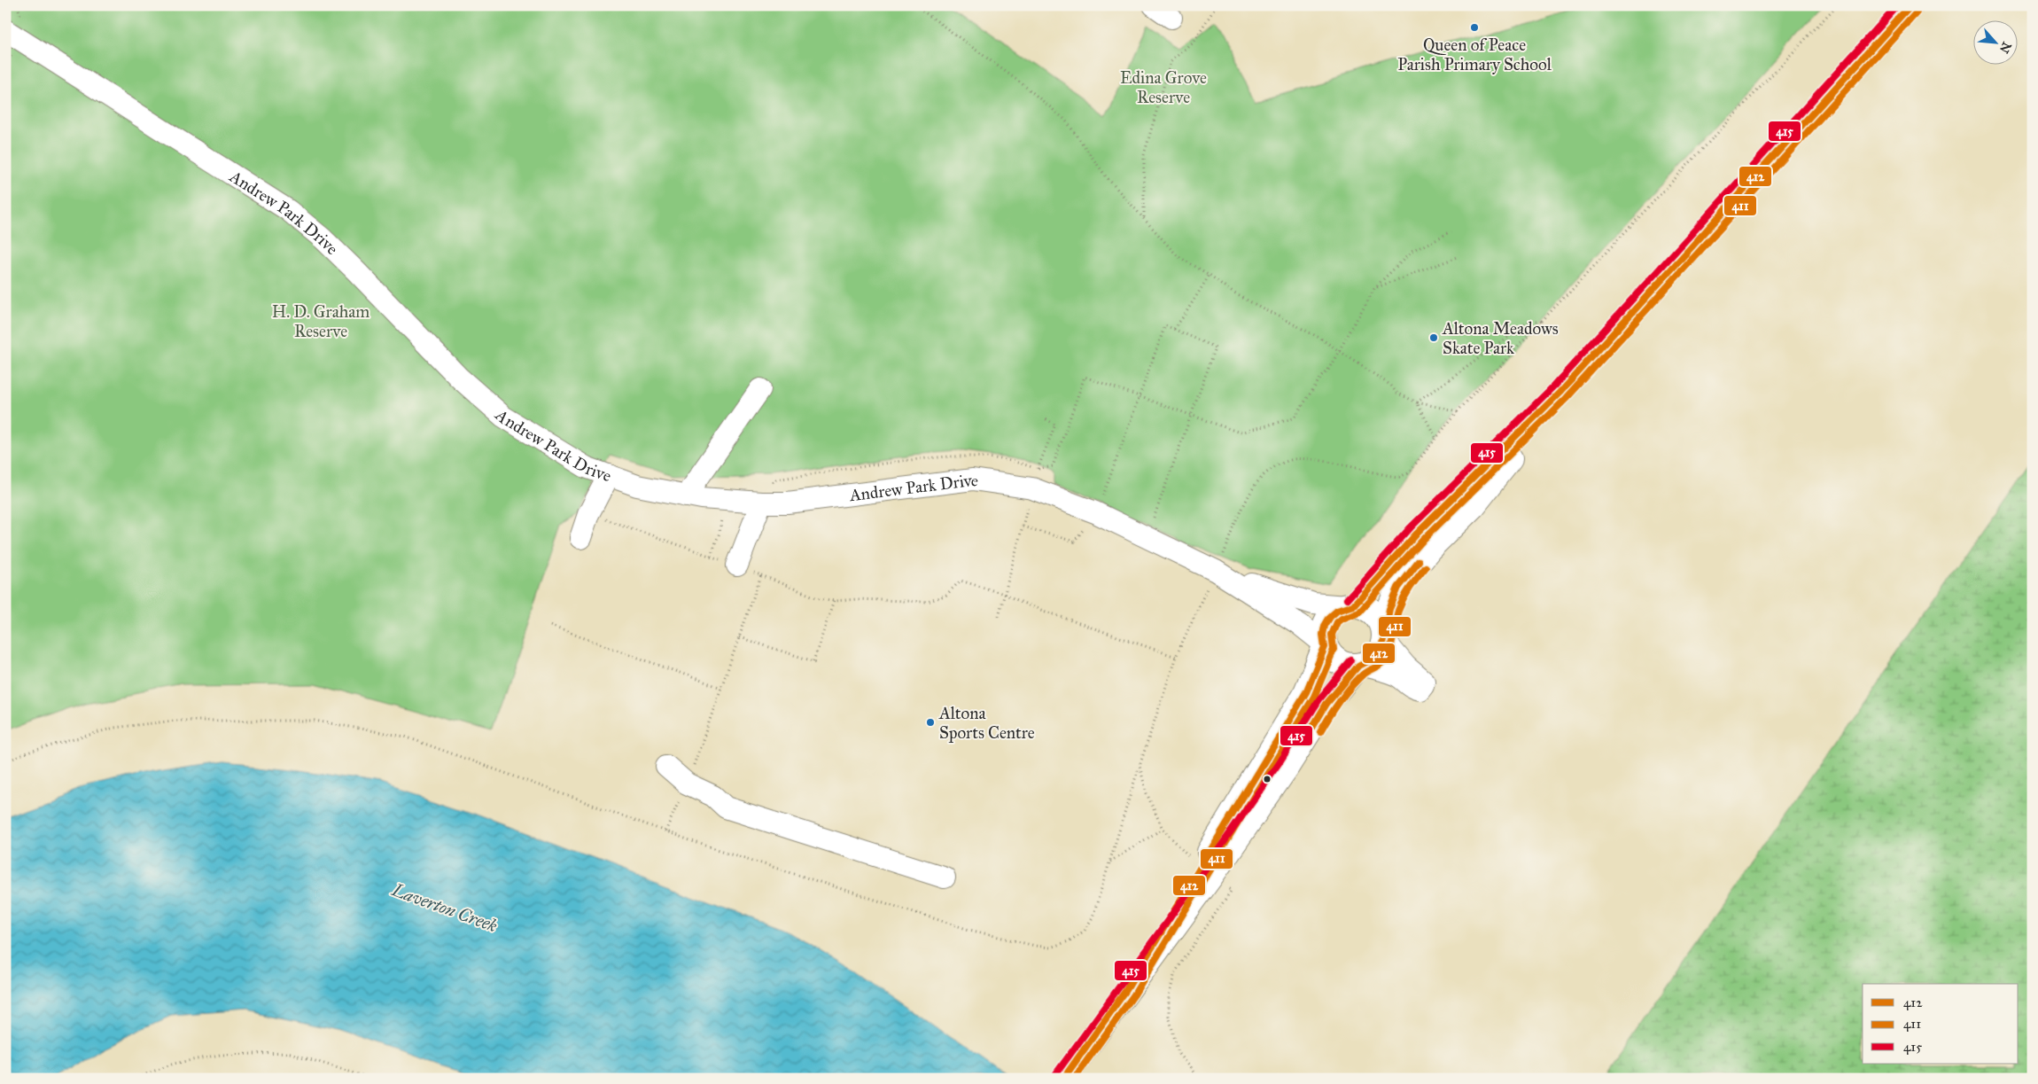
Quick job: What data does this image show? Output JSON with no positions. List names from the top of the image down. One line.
{"streets":{"street":["Andrew Park Drive"]},"water":["Laverton Creek"],"parks":["Edina Grove Reserve","H. D. Graham Reserve"],"places":["Queen of Peace Parish Primary School","Altona Meadows Skate Park","Altona Sports Centre"],"lines":["transit line 412","transit line 415","transit line 411"],"legend":["412","411","415"],"north":"bottom right"}
